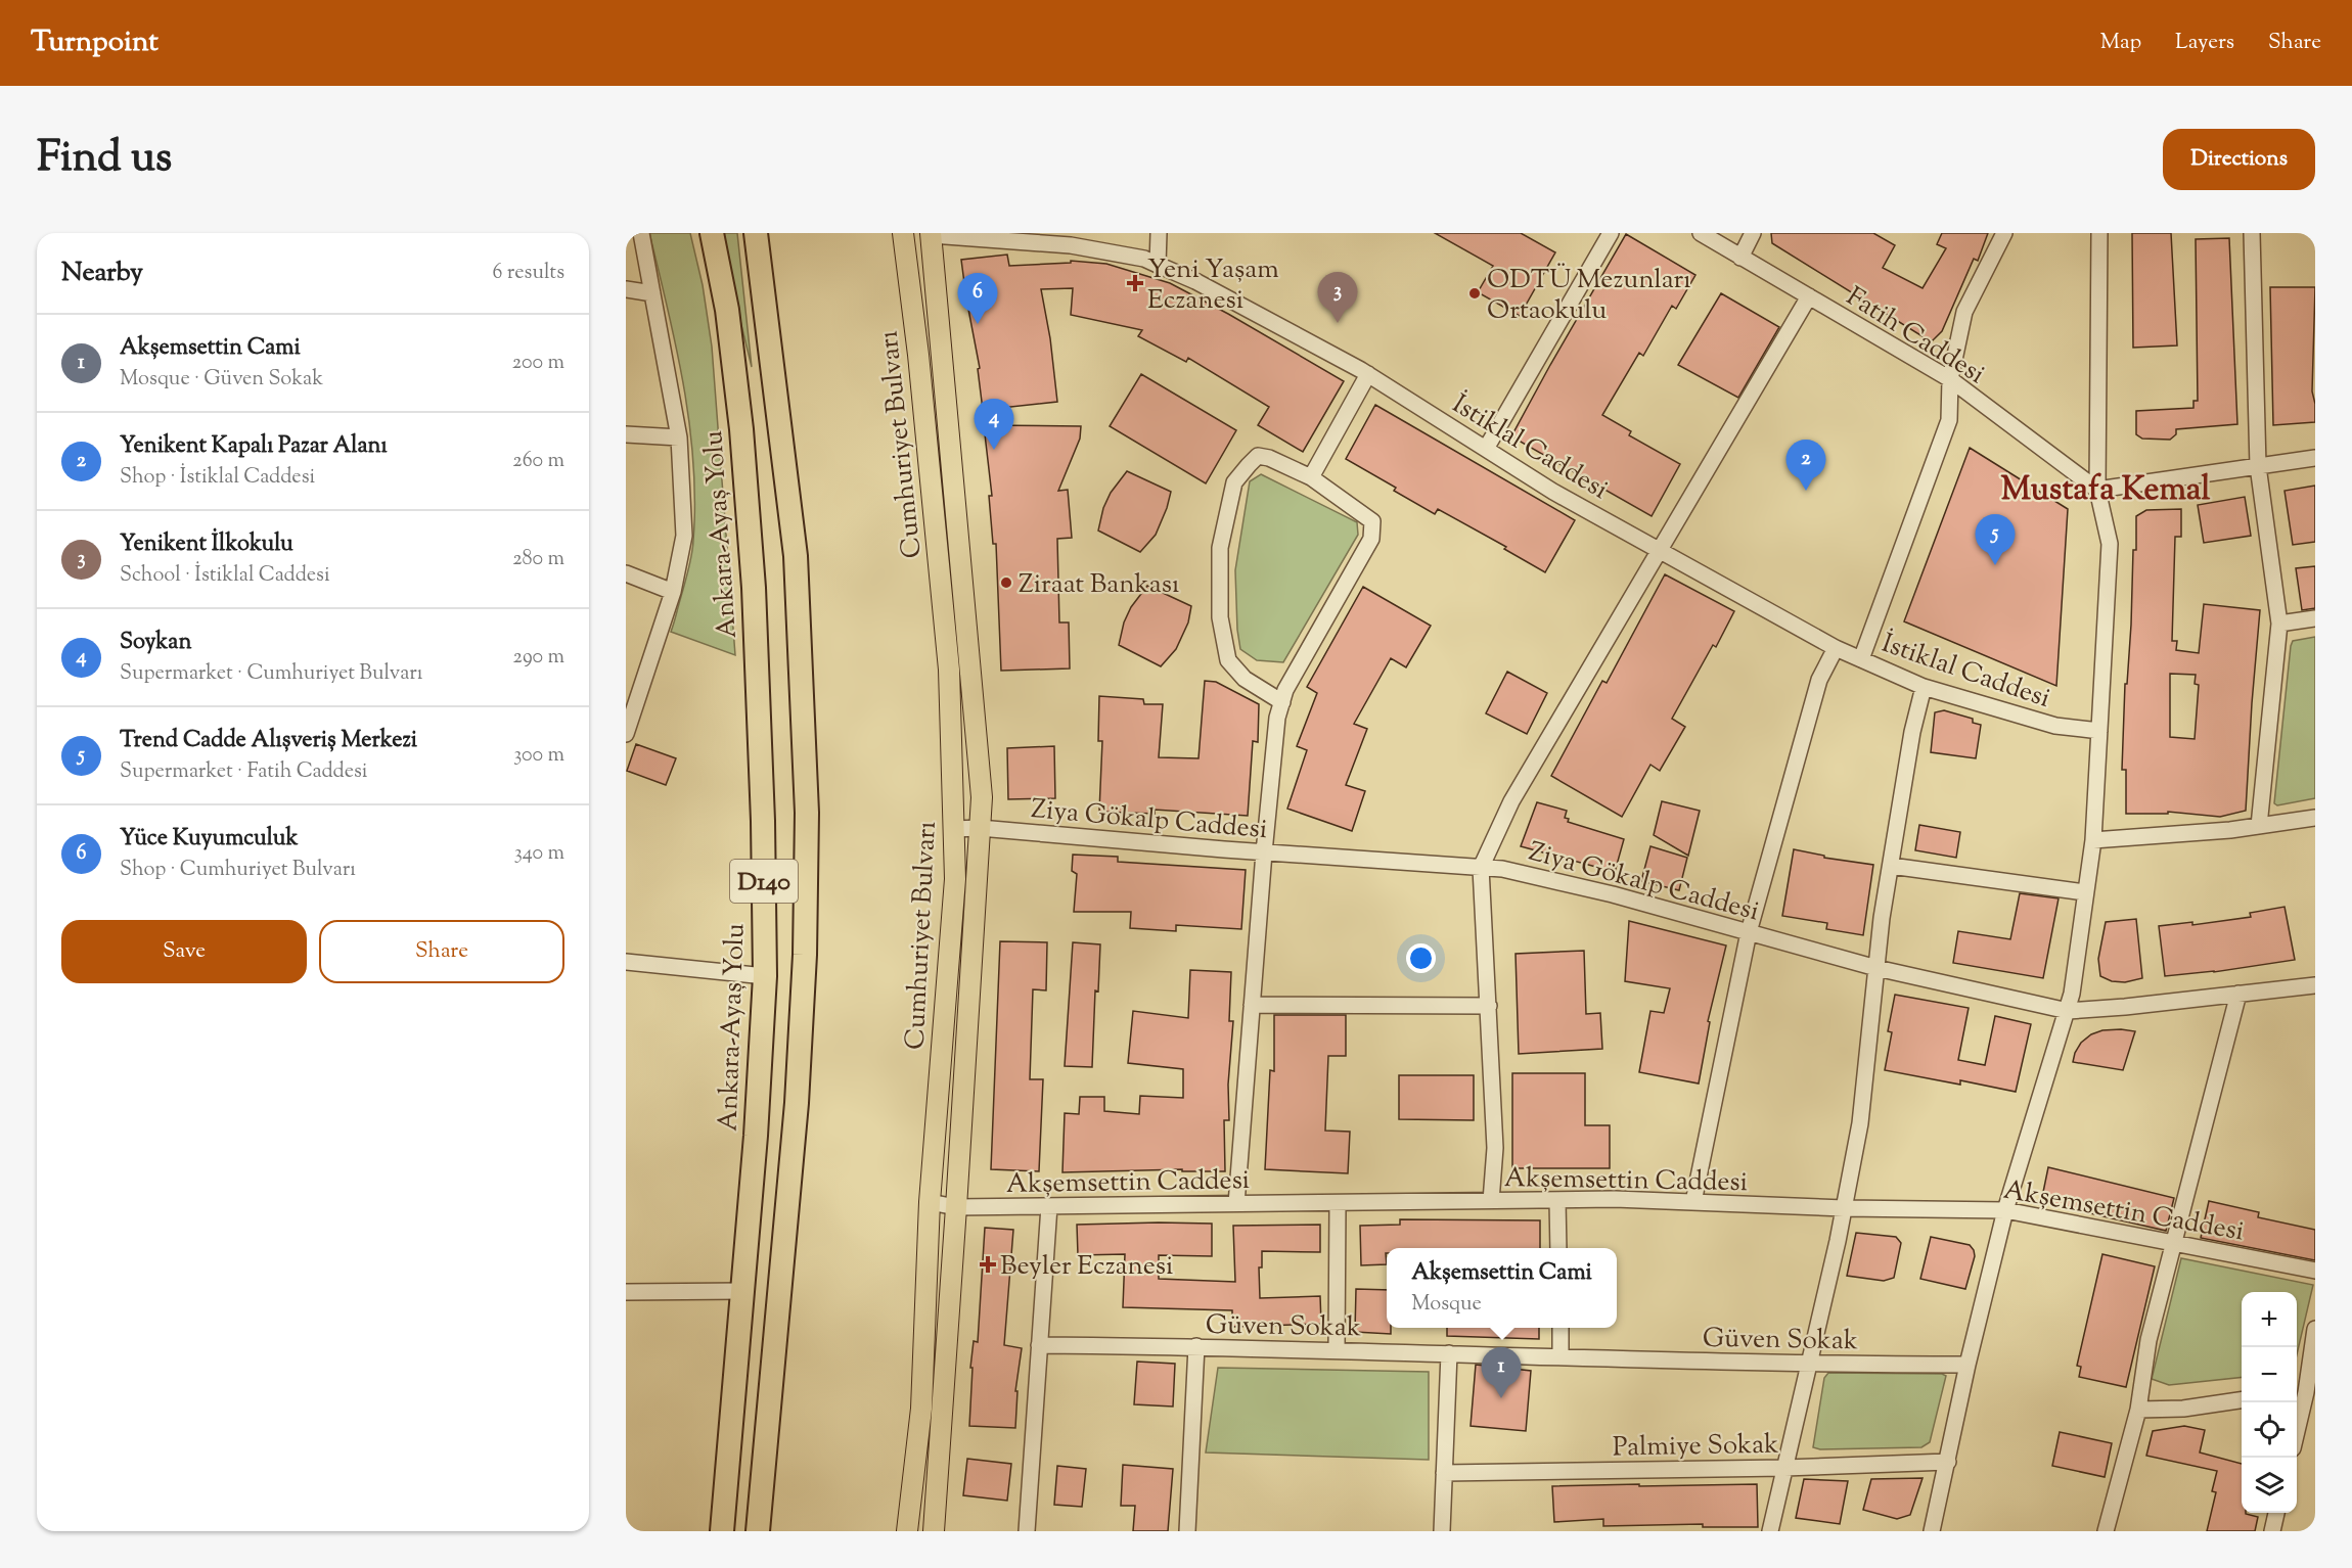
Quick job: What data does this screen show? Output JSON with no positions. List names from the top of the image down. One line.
{"streets":{"highway":["Ankara-Ayaş Yolu","D140"],"main road":["Cumhuriyet Bulvarı"],"street":["Fatih Caddesi","İstiklal Caddesi","Ziya Gökalp Caddesi","Akşemsettin Caddesi","Güven Sokak","Palmiye Sokak"]},"crossings":[["Cumhuriyet Bulvarı","İstiklal Caddesi"],["Cumhuriyet Bulvarı","Ziya Gökalp Caddesi"],["Cumhuriyet Bulvarı","Akşemsettin Caddesi"]],"districts":["Mustafa Kemal"],"places":{"health":["Yeni Yaşam Eczanesi","Beyler Eczanesi"],"other":["ODTÜ Mezunları Ortaokulu","Ziraat Bankası"]},"page":{"header":"Turnpoint","nav":["Map","Layers","Share"],"title":"Find us","buttons":["Directions",["Save","Share"]],"heading":["Nearby","6 results"],"pins":["3","6","4","2","5","1"],"list":[{"mark":"1","name":"Akşemsettin Cami","note":"Mosque · Güven Sokak","value":"200 m"},{"mark":"2","name":"Yenikent Kapalı Pazar Alanı","note":"Shop · İstiklal Caddesi","value":"260 m"},{"mark":"3","name":"Yenikent İlkokulu","note":"School · İstiklal Caddesi","value":"280 m"},{"mark":"4","name":"Soykan","note":"Supermarket · Cumhuriyet Bulvarı","value":"290 m"},{"mark":"5","name":"Trend Cadde Alışveriş Merkezi","note":"Supermarket · Fatih Caddesi","value":"300 m"},{"mark":"6","name":"Yüce Kuyumculuk","note":"Shop · Cumhuriyet Bulvarı","value":"340 m"}],"popup":["Akşemsettin Cami","Mosque"],"map_buttons":["+","−"]}}
